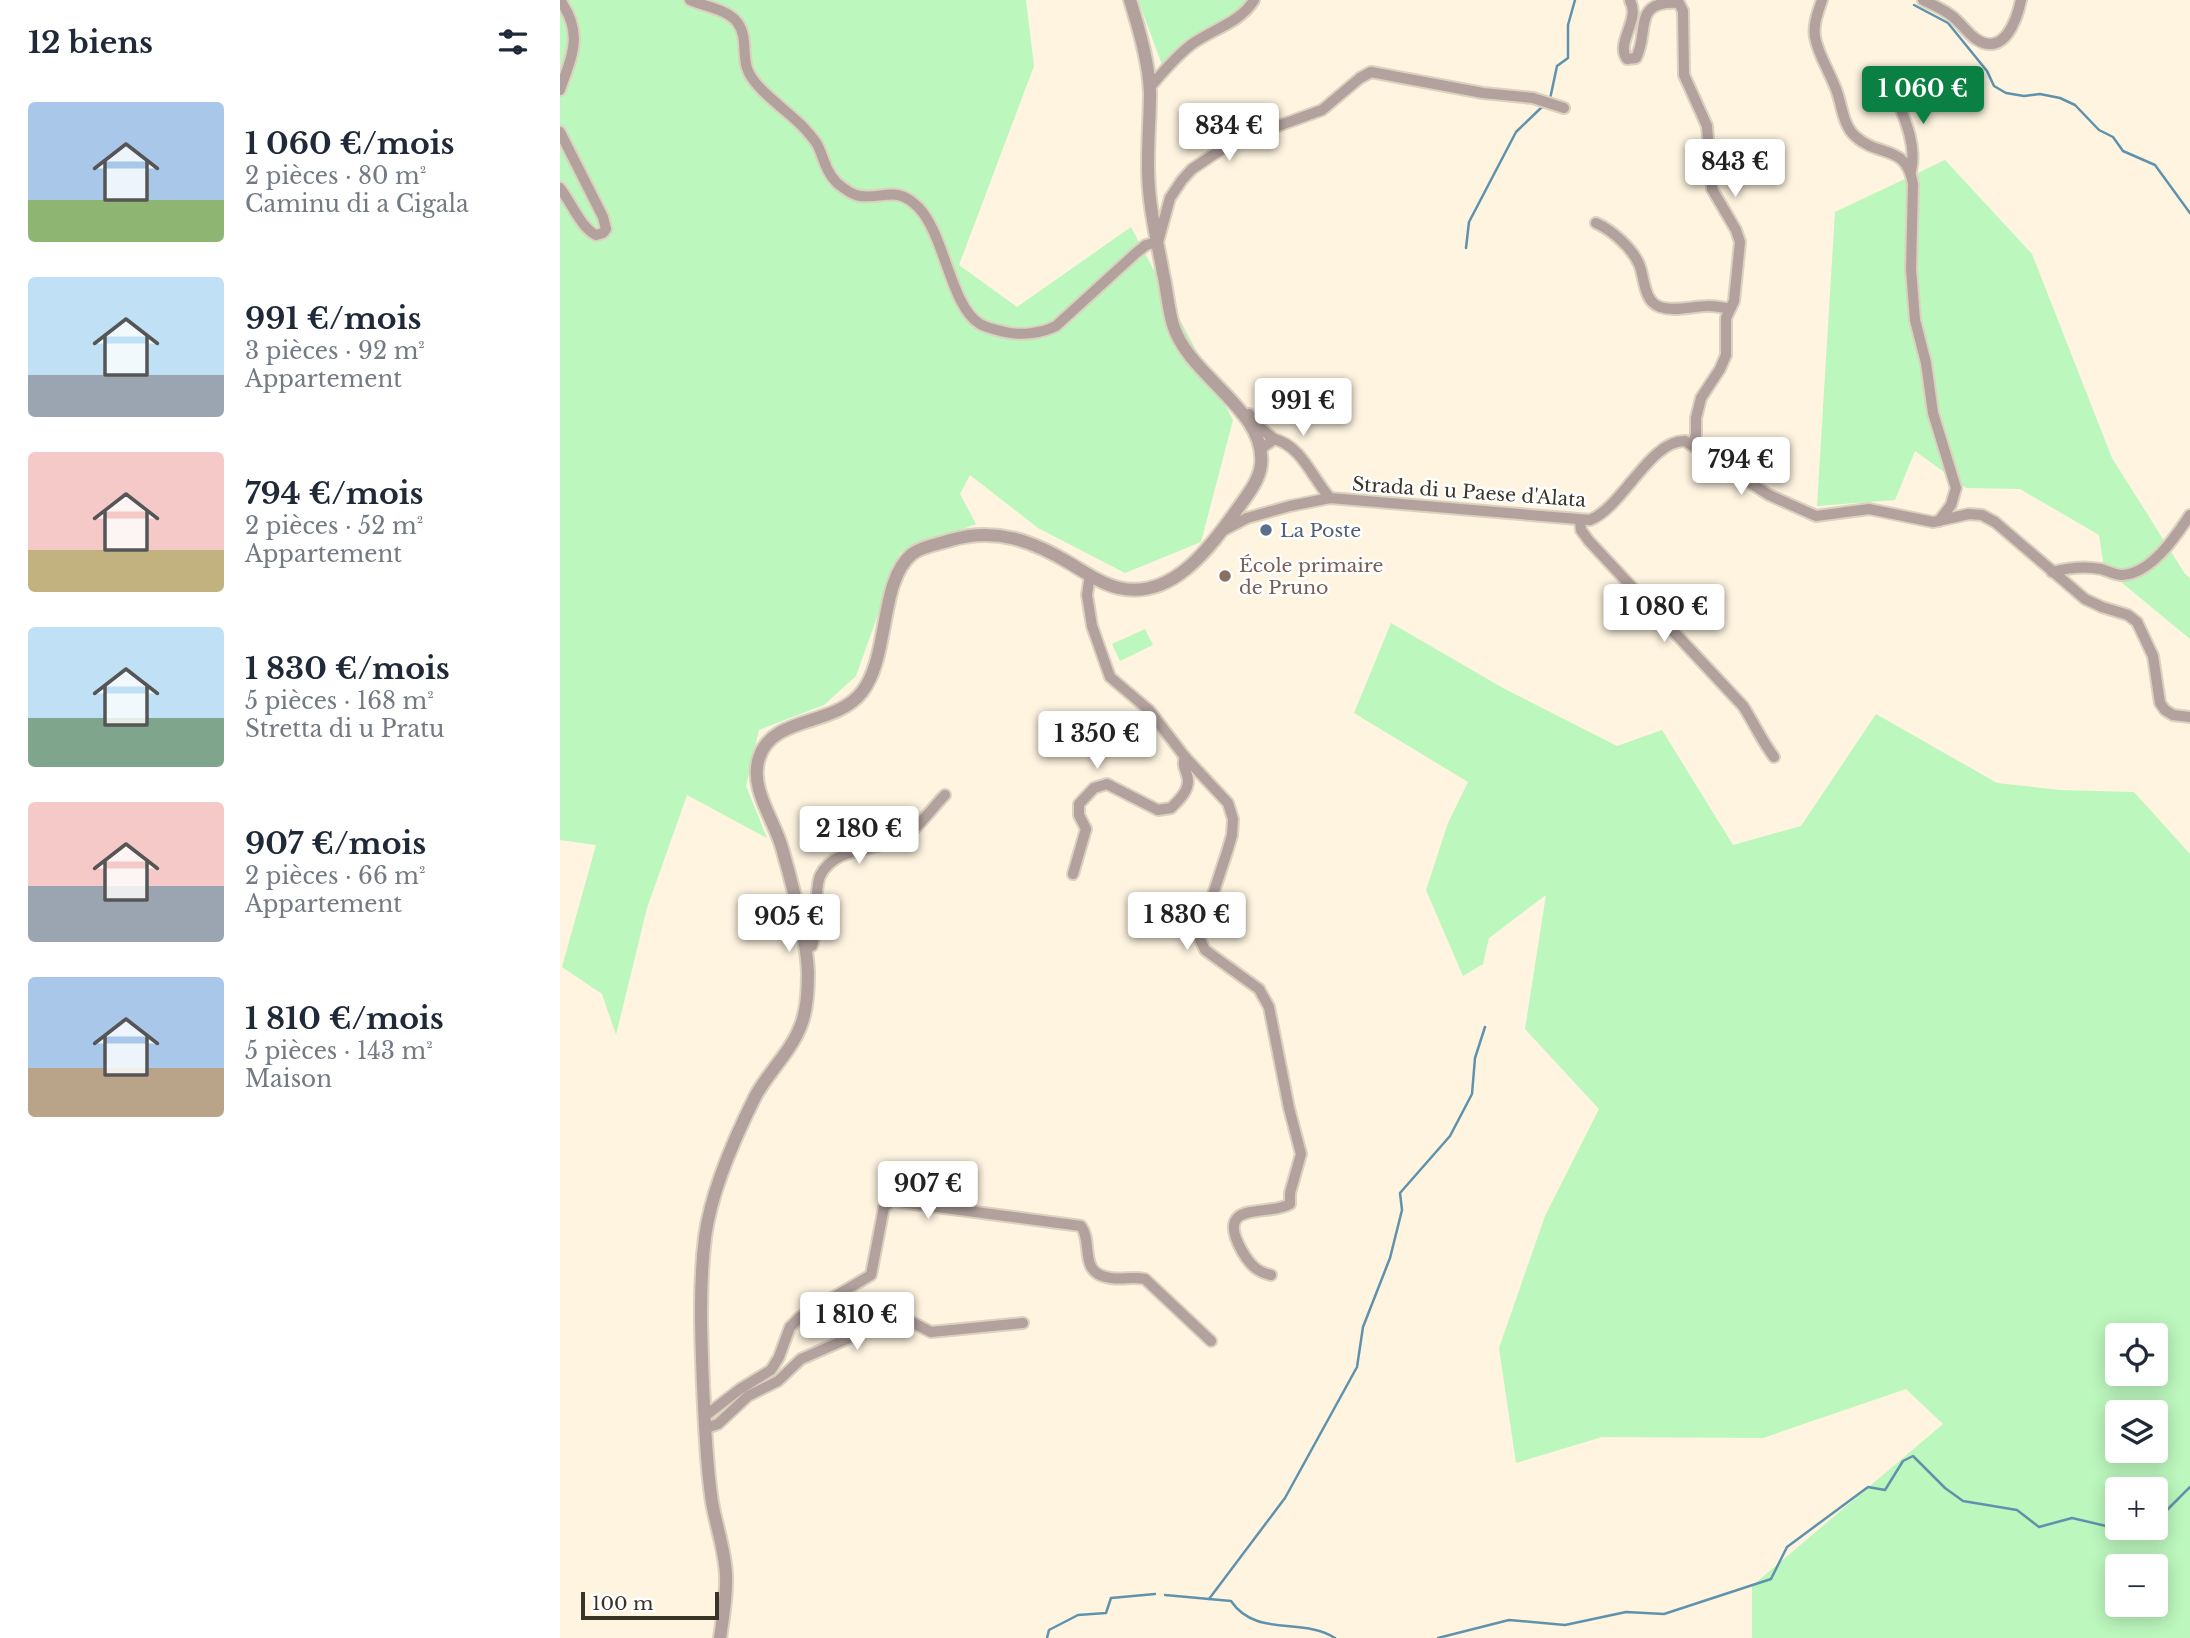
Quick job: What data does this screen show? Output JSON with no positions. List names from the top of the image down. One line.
{"streets":{"street":["Strada di u Paese d'Alata"]},"places":["La Poste","École primaire de Pruno"],"scale_bar":"100 m","page":{"heading":"12 biens","price":["1 060 €","834 €","843 €","991 €","794 €","1 080 €","1 350 €","2 180 €","1 830 €","905 €","907 €","1 810 €"],"list":[{"name":"1 060 €/mois","note":"2 pièces · 80 m² · Caminu di a Cigala"},{"name":"991 €/mois","note":"3 pièces · 92 m² · Appartement"},{"name":"794 €/mois","note":"2 pièces · 52 m² · Appartement"},{"name":"1 830 €/mois","note":"5 pièces · 168 m² · Stretta di u Pratu"},{"name":"907 €/mois","note":"2 pièces · 66 m² · Appartement"},{"name":"1 810 €/mois","note":"5 pièces · 143 m² · Maison"}],"map_buttons":["+","−"],"scale":"100 m"}}
